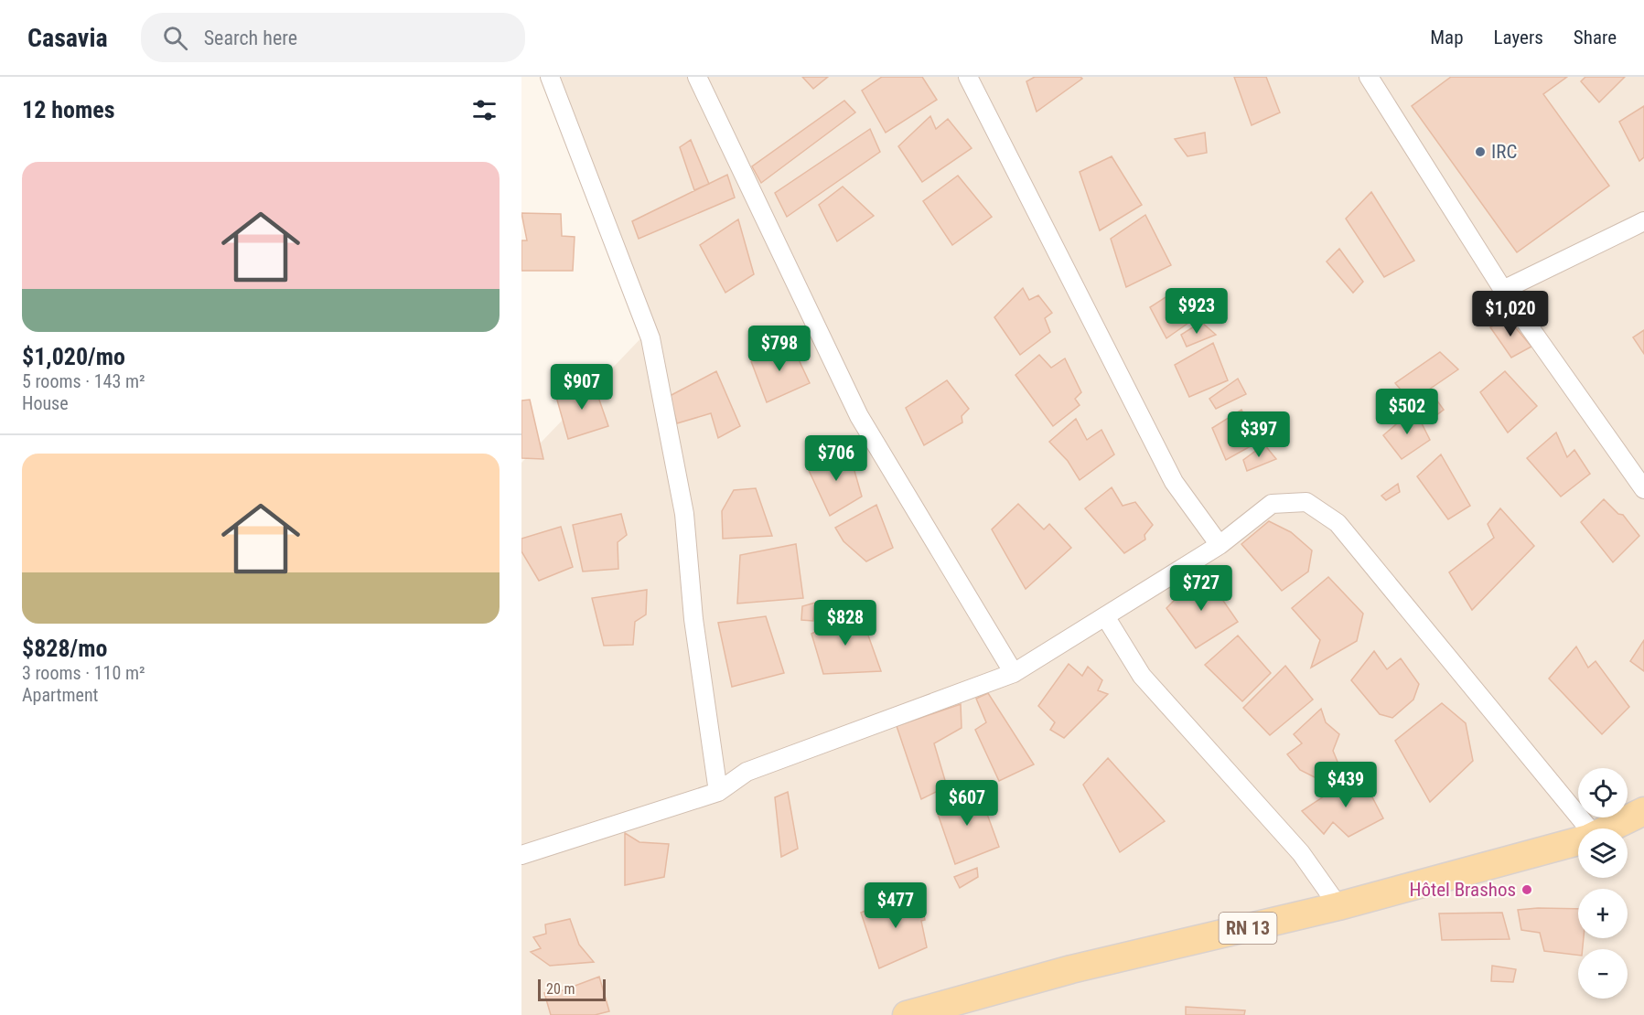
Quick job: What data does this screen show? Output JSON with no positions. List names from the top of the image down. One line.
{"streets":{"main road":["RN 13"]},"places":["IRC","Hôtel Brashos"],"scale_bar":"20 m","page":{"header":"Casavia","search":"Search here","nav":["Map","Layers","Share"],"heading":"12 homes","list":[{"name":"$1,020/mo","note":"5 rooms · 143 m² · House"},{"name":"$828/mo","note":"3 rooms · 110 m² · Apartment"}],"price":["$923","$1,020","$798","$907","$502","$397","$706","$727","$828","$439","$607","$477"],"map_buttons":["+","−"],"scale":"20 m"}}
